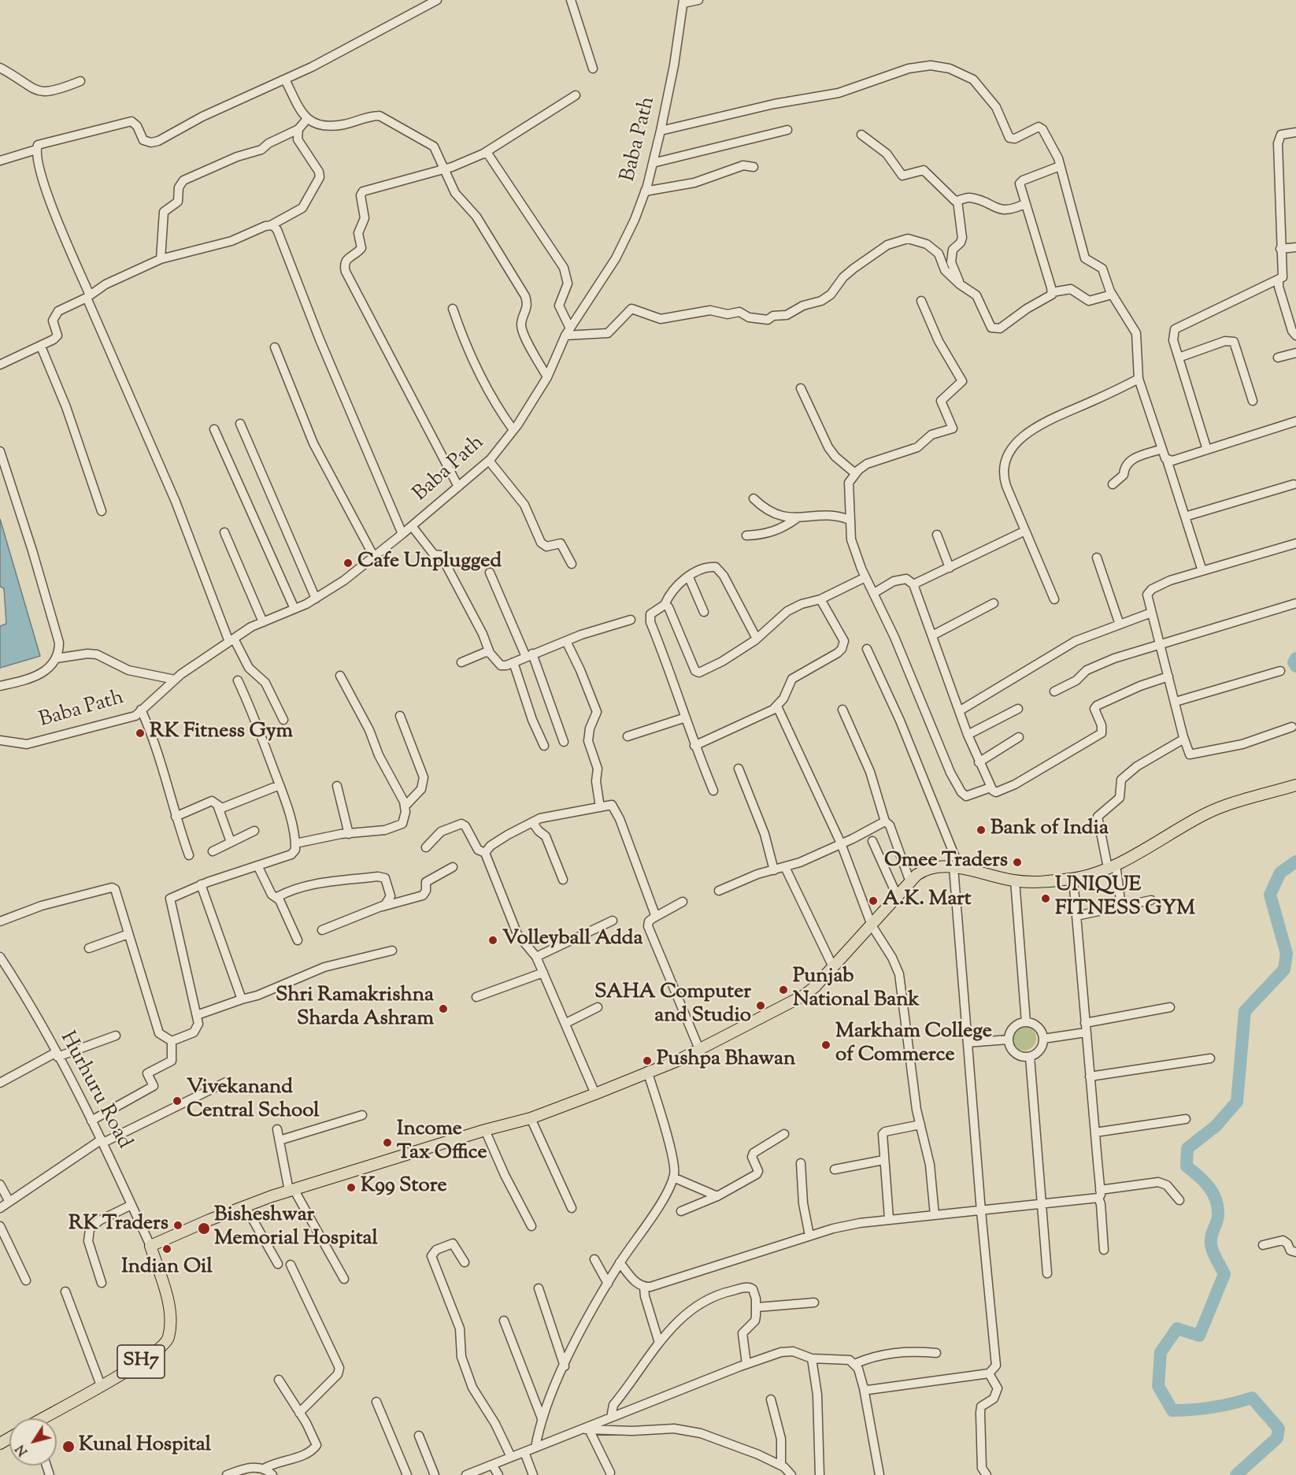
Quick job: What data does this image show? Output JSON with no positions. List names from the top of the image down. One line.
{"streets":{"main road":["SH7"],"street":["Baba Path","Hurhuru Road"]},"crossings":[["Hurhuru Road","SH7"]],"places":["Cafe Unplugged","RK Fitness Gym","Bank of India","Omee Traders","UNIQUE FITNESS GYM","A.K. Mart","Volleyball Adda","Punjab National Bank","SAHA Computer and Studio","Shri Ramakrishna Sharda Ashram","Markham College of Commerce","Pushpa Bhawan","Vivekanand Central School","Income Tax Office","K99 Store","RK Traders","Bisheshwar Memorial Hospital","Indian Oil","Kunal Hospital"],"north":"bottom left"}
